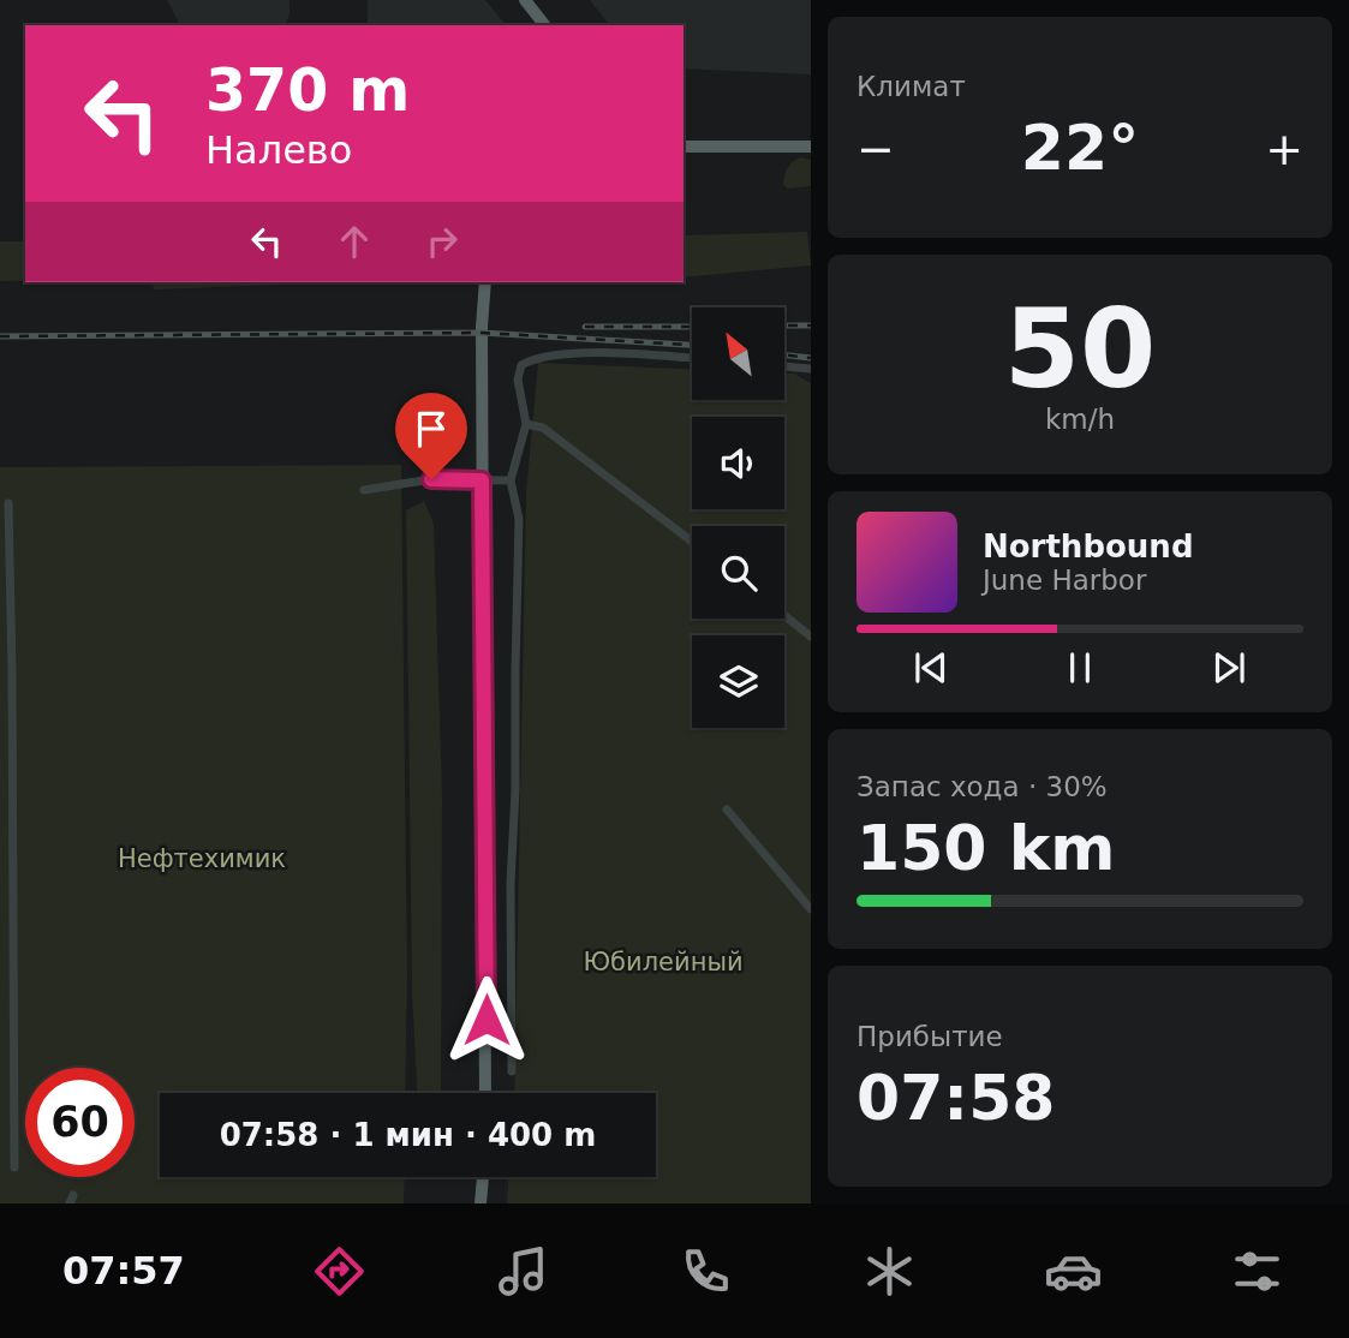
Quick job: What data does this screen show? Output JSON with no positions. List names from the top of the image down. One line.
{"parks":["Нефтехимик","Юбилейный"],"north":"top left","page":{"tile":["Климат",["50","km/h"],["Запас хода · 30%","150 km"],["Прибытие","07:58"]],"turn":["370 m","Налево"],"heat":["−","22°","+"],"song":["Northbound","June Harbor"],"limit":"60","trip":"07:58 · 1 мин · 400 m","tabs":"07:57"}}
